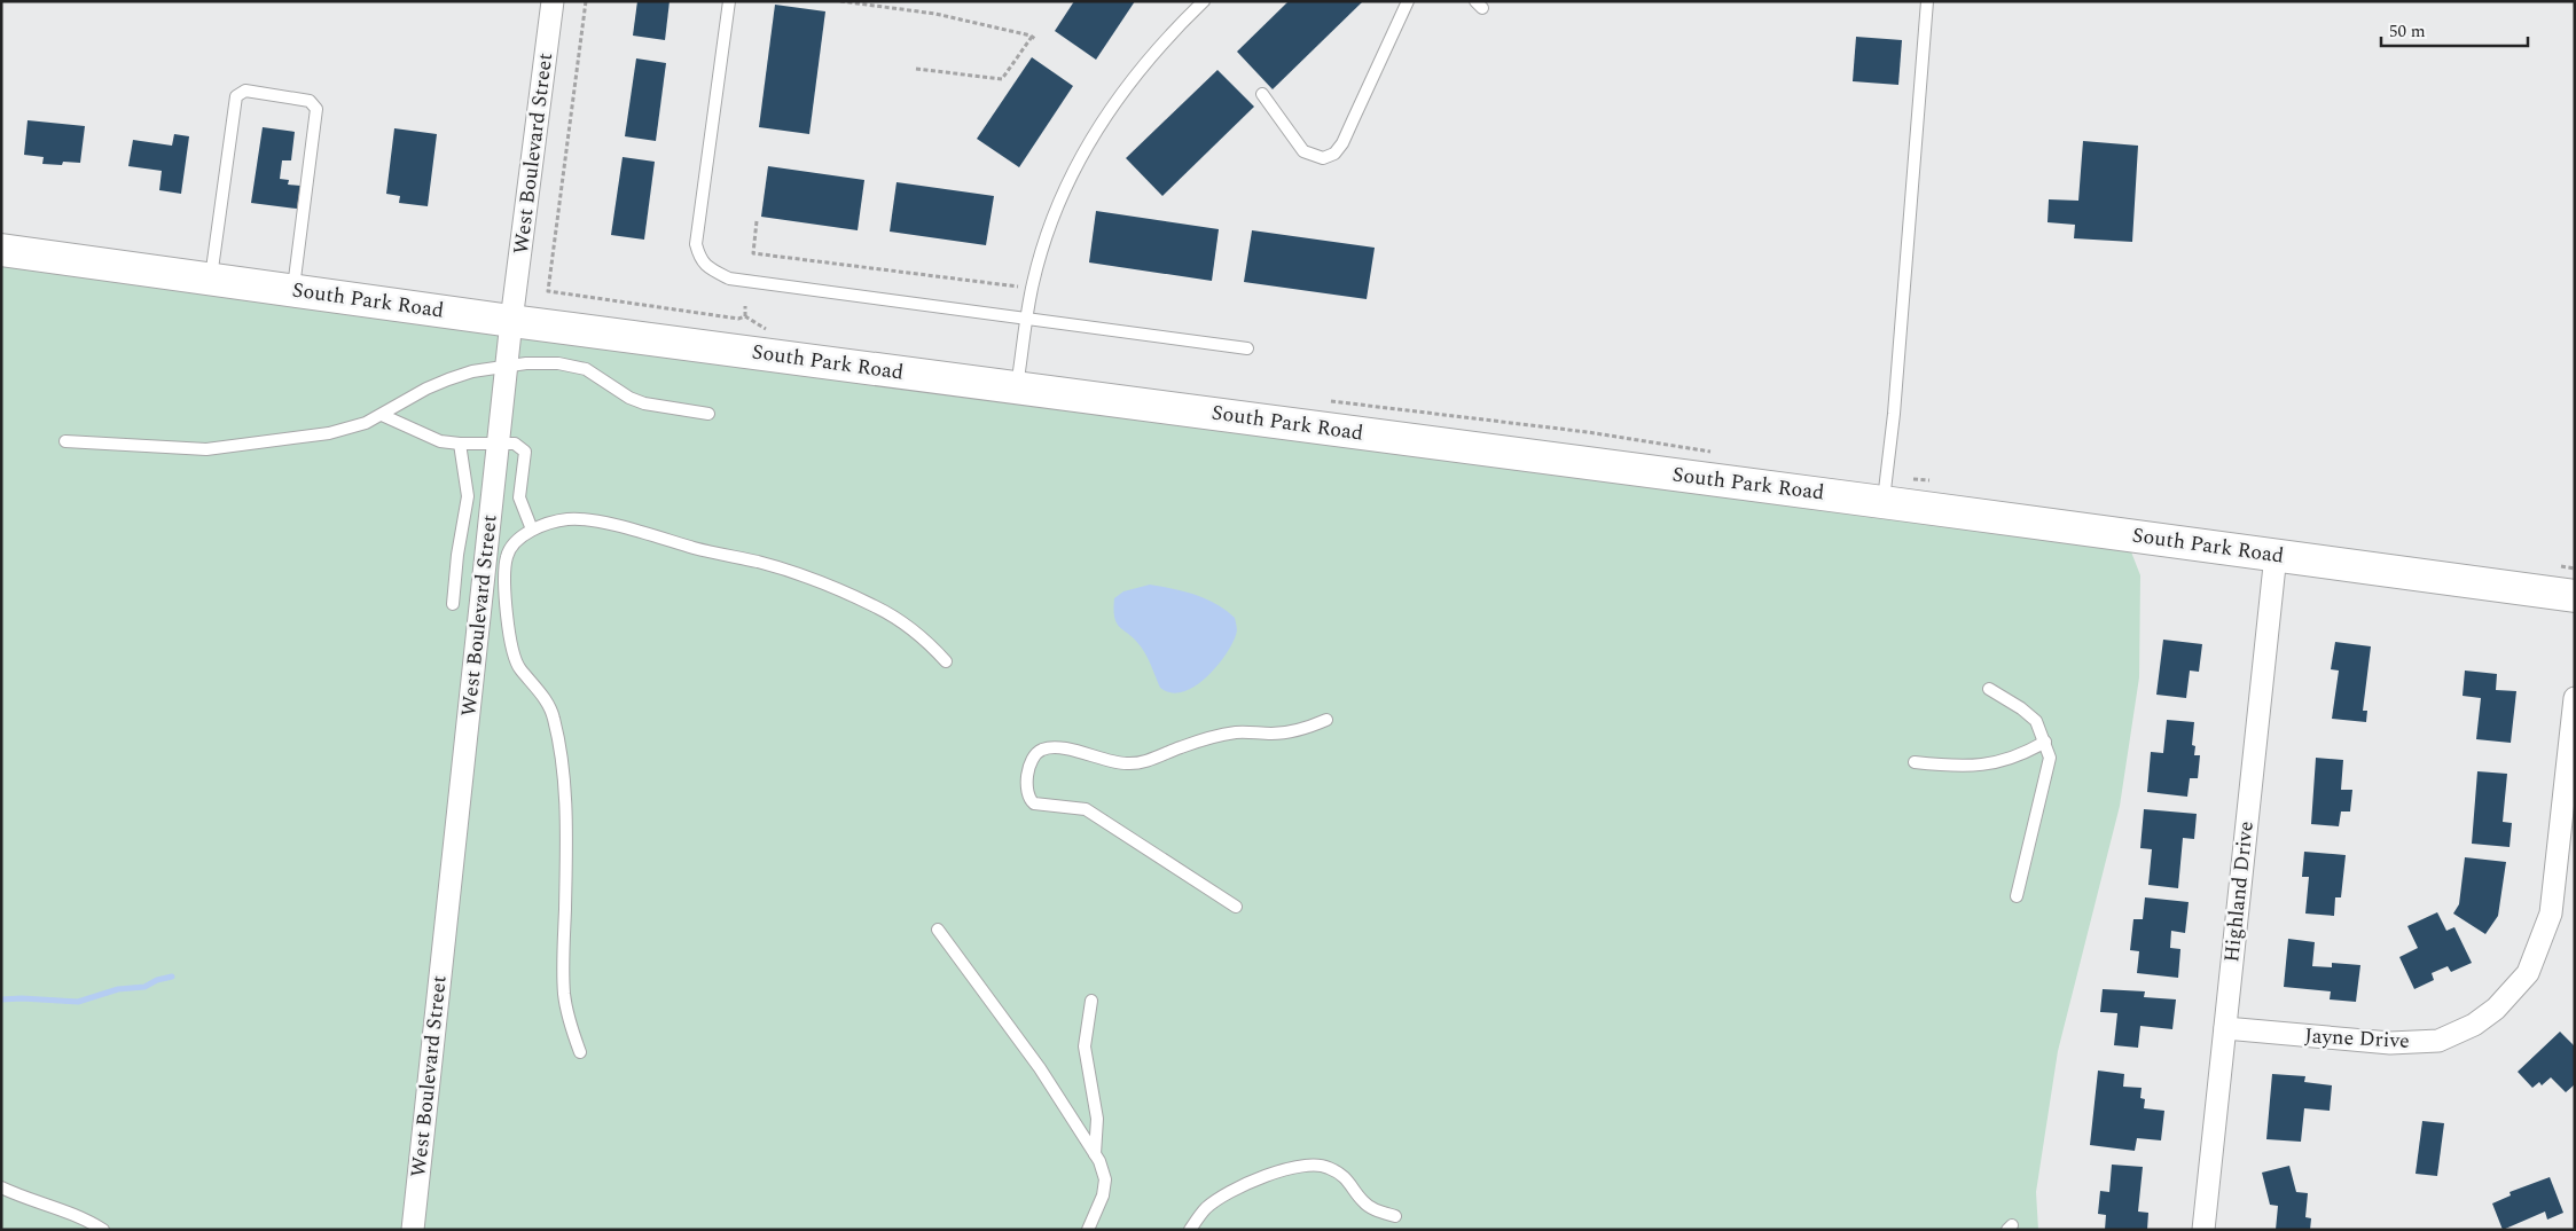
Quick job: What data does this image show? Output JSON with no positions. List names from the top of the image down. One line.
{"streets":{"street":["West Boulevard Street","South Park Road","Highland Drive","Jayne Drive"]},"crossings":[["West Boulevard Street","South Park Road"],["South Park Road","Highland Drive"],["Highland Drive","Jayne Drive"]],"scale_bar":"50 m"}
